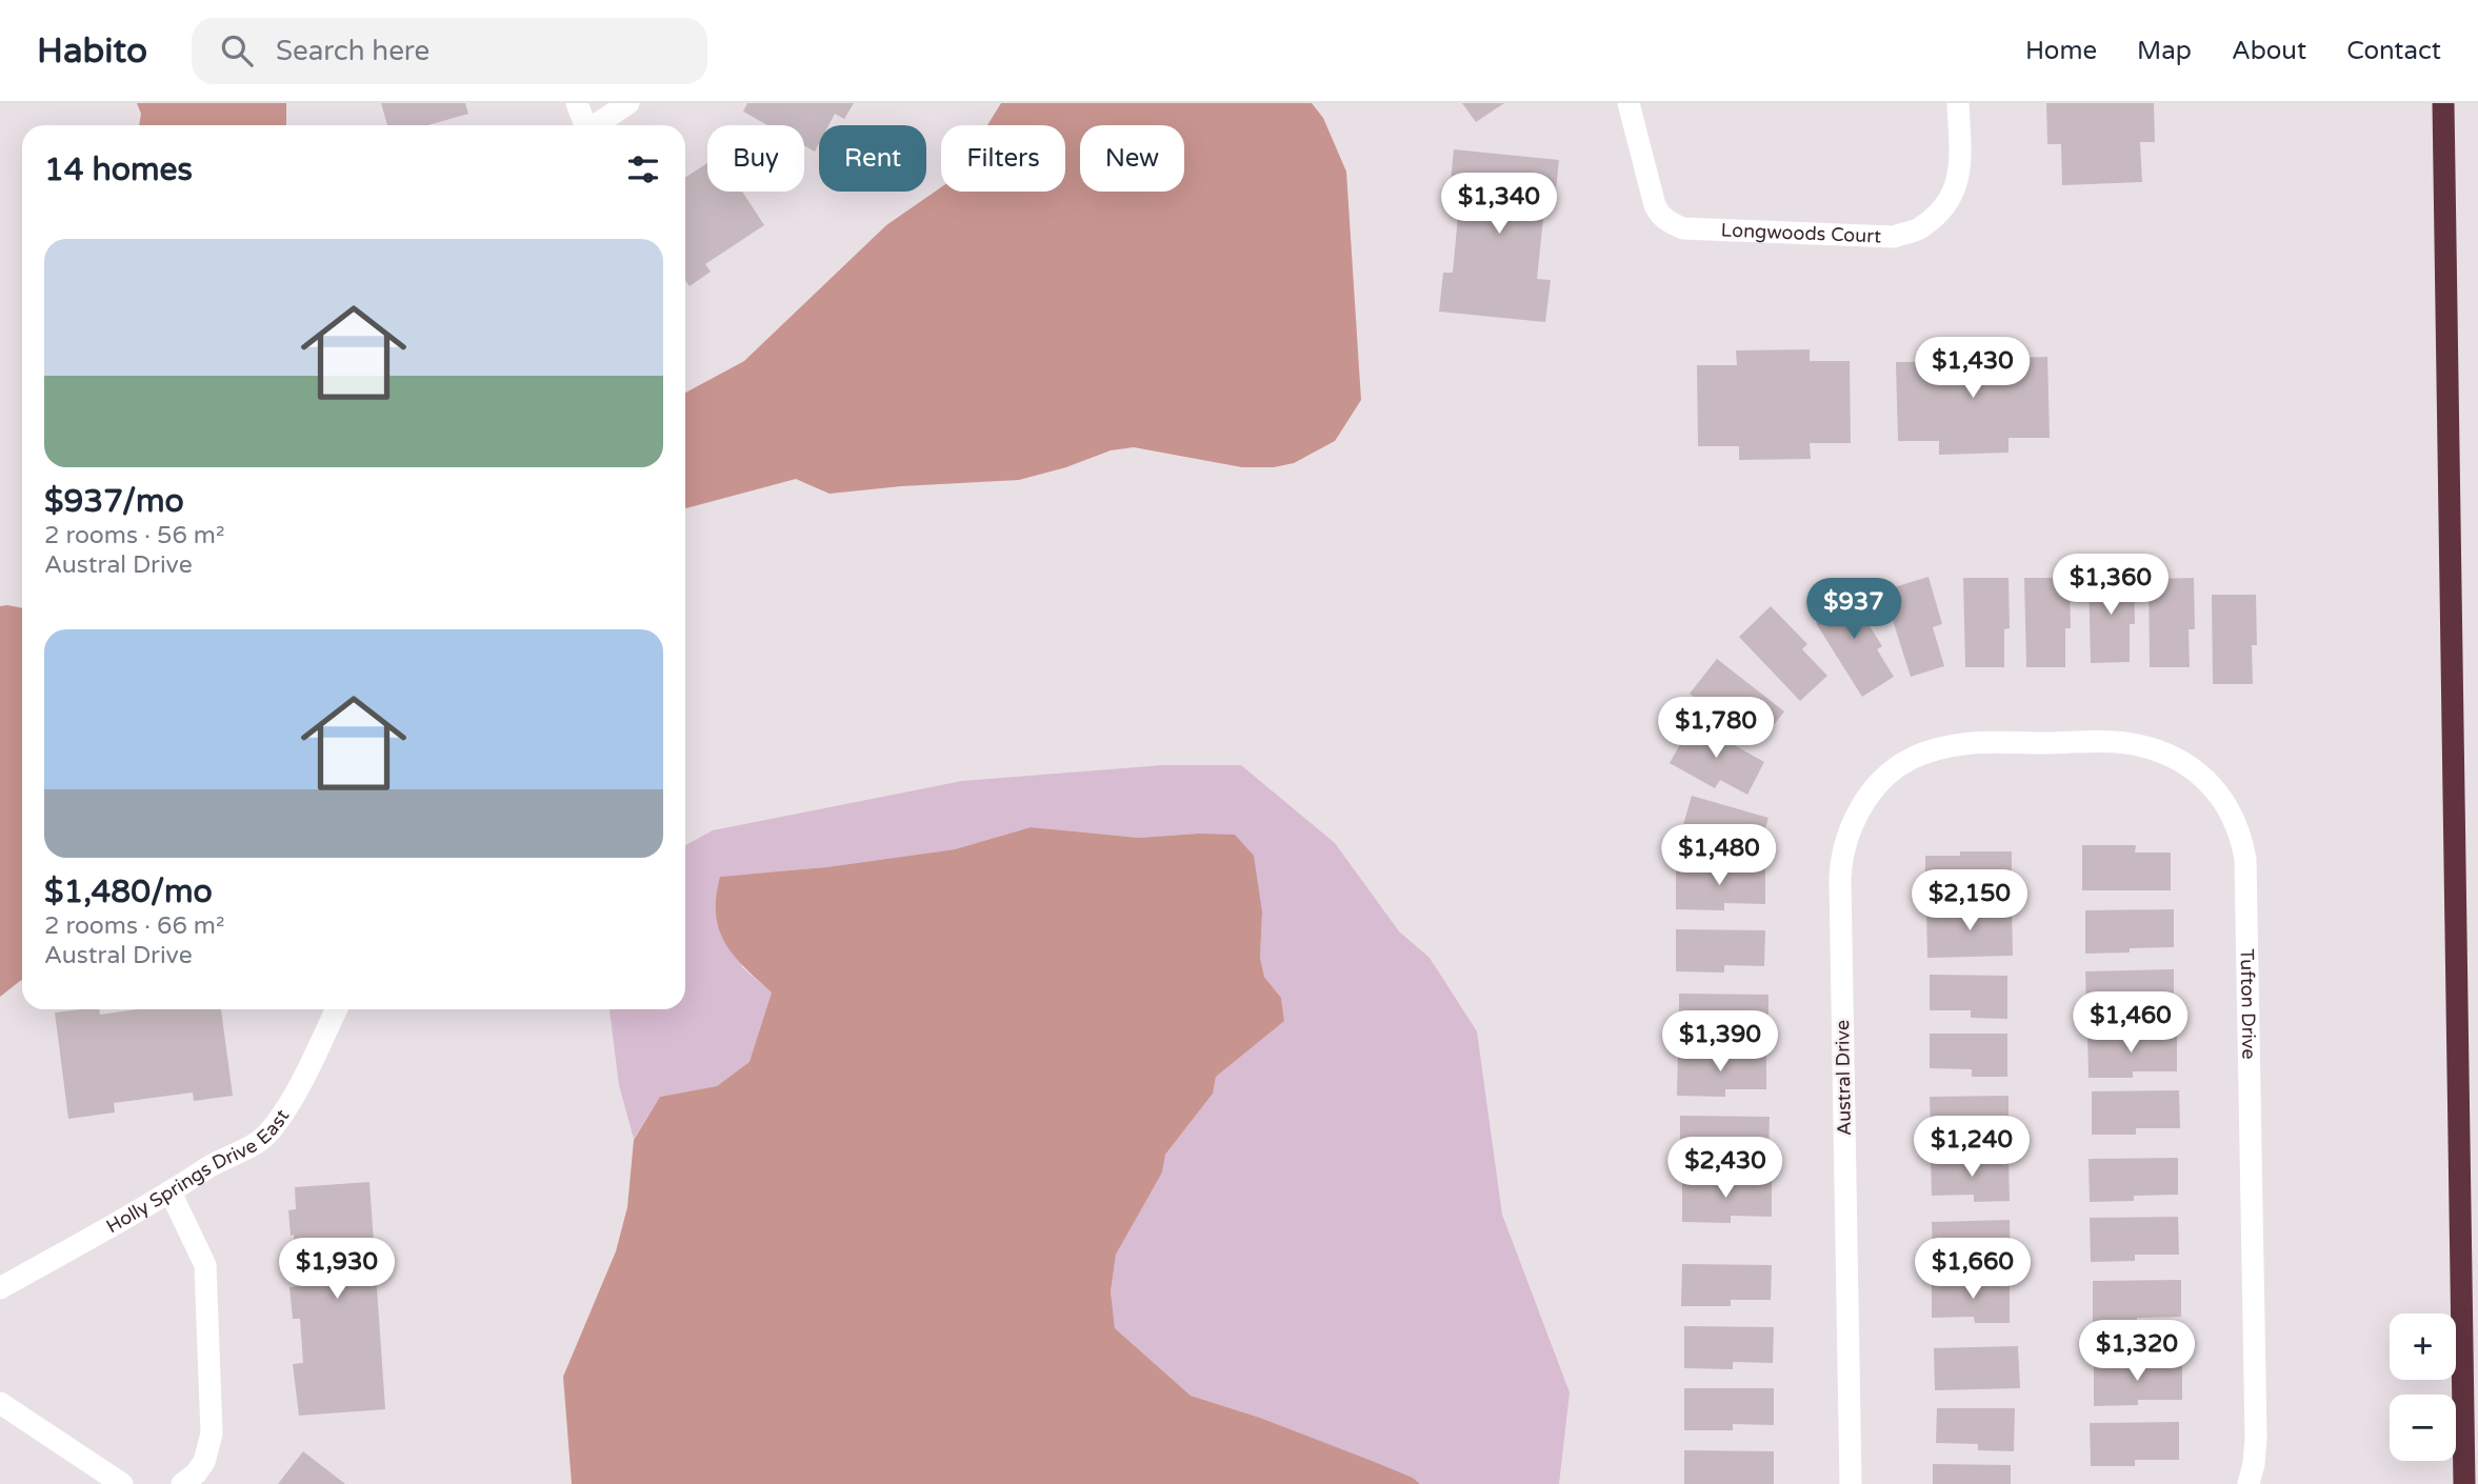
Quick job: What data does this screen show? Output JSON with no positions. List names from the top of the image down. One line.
{"streets":{"street":["Longwoods Court","Tufton Drive","Austral Drive","Holly Springs Drive East"]},"crossings":[["Tufton Drive","Austral Drive"]],"page":{"header":"Habito","search":"Search here","nav":["Home","Map","About","Contact"],"chip":["Buy","Rent","Filters","New"],"heading":"14 homes","price":["$1,340","$1,430","$1,360","$937","$1,780","$1,480","$2,150","$1,460","$1,390","$1,240","$2,430","$1,930","$1,660","$1,320"],"list":[{"name":"$937/mo","note":"2 rooms · 56 m² · Austral Drive"},{"name":"$1,480/mo","note":"2 rooms · 66 m² · Austral Drive"}],"map_buttons":["+","−"]}}
